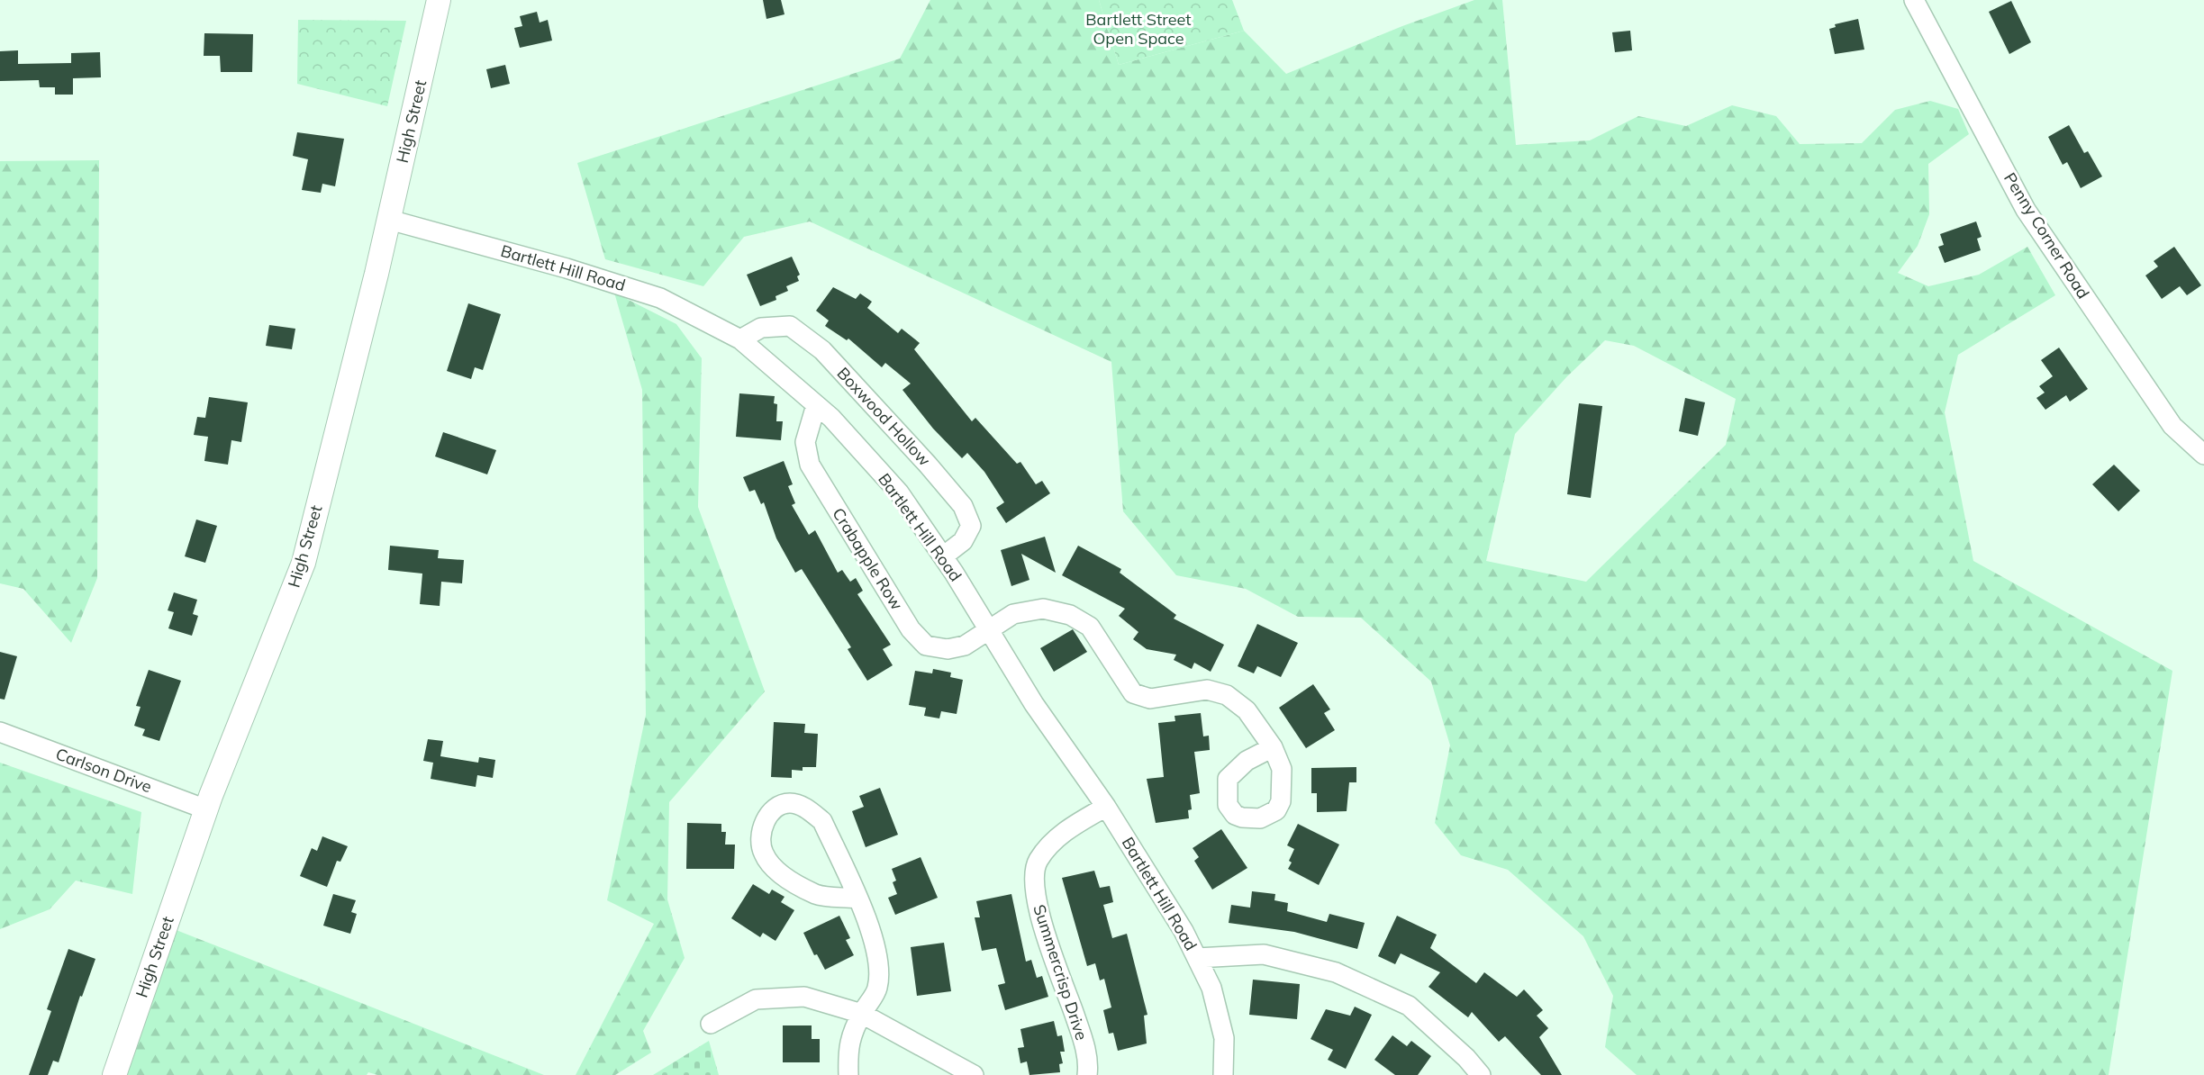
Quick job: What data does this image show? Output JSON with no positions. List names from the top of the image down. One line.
{"streets":{"street":["High Street","Penny Corner Road","Bartlett Hill Road","Boxwood Hollow","Crabapple Row","Carlson Drive","Summercrisp Drive"]},"crossings":[["High Street","Bartlett Hill Road"],["High Street","Carlson Drive"],["Bartlett Hill Road","Boxwood Hollow"],["Bartlett Hill Road","Crabapple Row"],["Bartlett Hill Road","Summercrisp Drive"]],"parks":["Bartlett Street Open Space"]}
